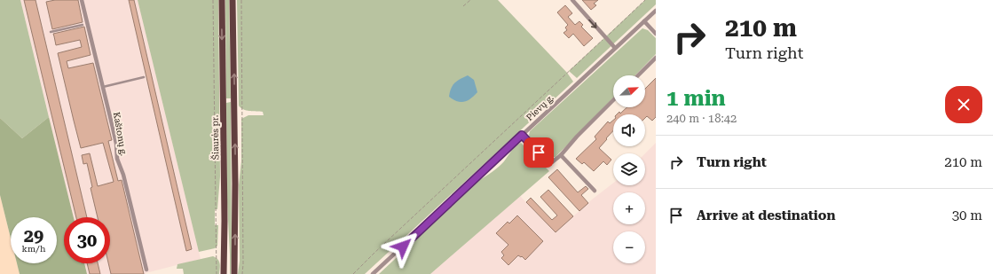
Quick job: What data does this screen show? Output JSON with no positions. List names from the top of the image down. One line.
{"streets":{"main road":["Šiaurės pr."],"street":["Pievų g.","Kaštonų g."]},"north":"top right","page":{"turn":["210 m","Turn right"],"heading":["1 min","240 m · 18:42"],"map_buttons":["+","−"],"list":[{"name":"Turn right","value":"210 m"},{"name":"Arrive at destination","value":"30 m"}],"speed":"29 km/h","limit":"30"}}
